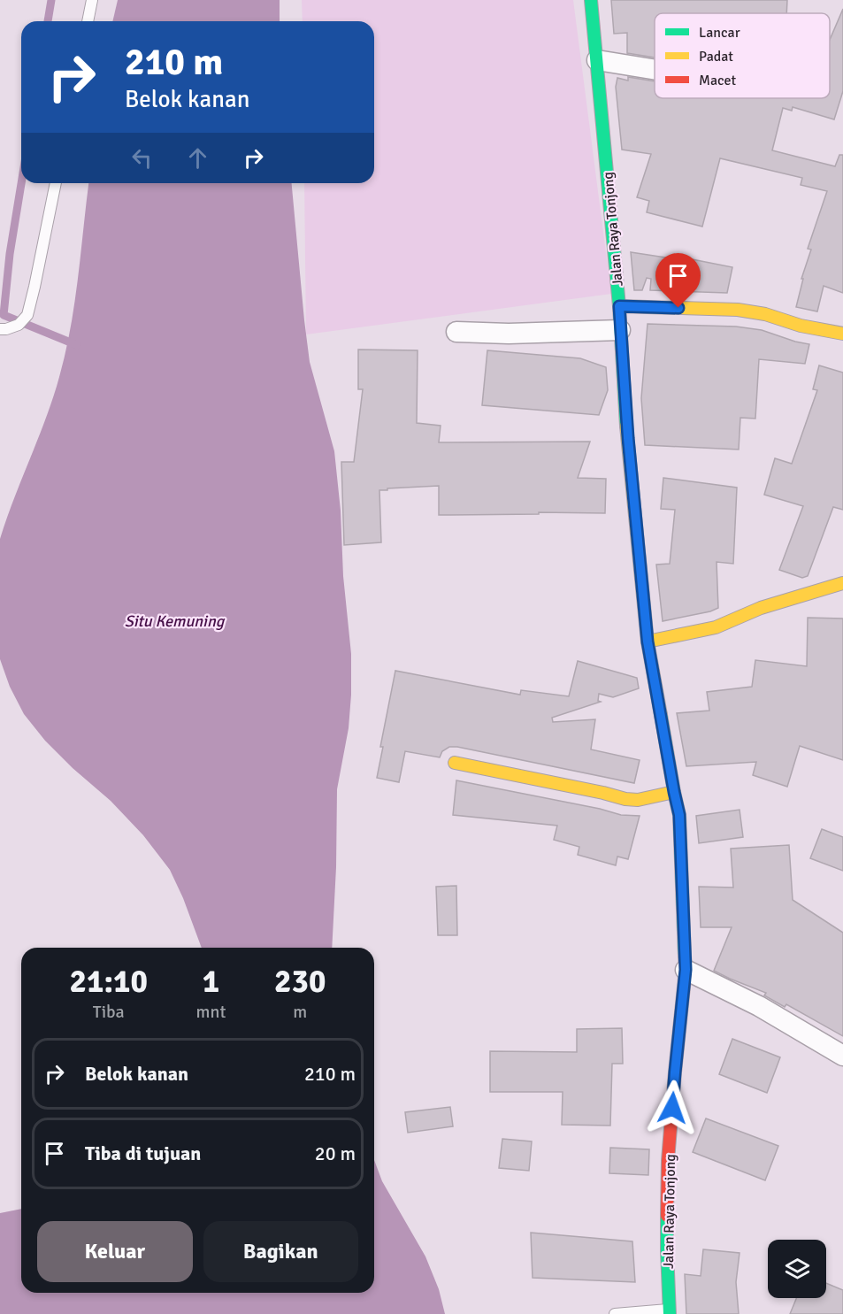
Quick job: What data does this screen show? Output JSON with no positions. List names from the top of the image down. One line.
{"streets":{"main road":["Jalan Raya Tonjong"]},"water":["Situ Kemuning"],"legend":["Lancar","Padat","Macet"],"page":{"turn":["210 m","Belok kanan"],"eta":["21:10","Tiba","1","mnt","230","m"],"list":[{"name":"Belok kanan","value":"210 m"},{"name":"Tiba di tujuan","value":"20 m"}],"buttons":["Keluar","Bagikan"]}}
